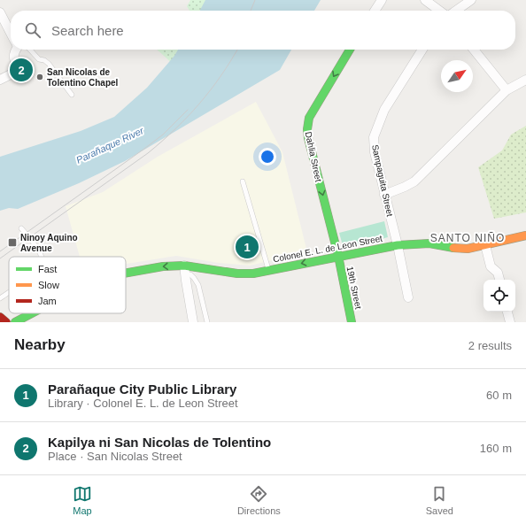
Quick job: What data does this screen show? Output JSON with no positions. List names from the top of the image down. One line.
{"streets":{"street":["Dahlia Street","Sampaguita Street","Colonel E. L. de Leon Street","19th Street"]},"crossings":[["Dahlia Street","Colonel E. L. de Leon Street"],["Dahlia Street","19th Street"],["Sampaguita Street","Colonel E. L. de Leon Street"],["Colonel E. L. de Leon Street","19th Street"]],"one_way":["Dahlia Street"],"districts":["SANTO NIÑO"],"water":["Parañaque River"],"places":{"other":["San Nicolas de Tolentino Chapel"],"transit":["Ninoy Aquino Avenue"]},"legend":["Fast","Slow","Jam"],"north":"top right","page":{"search":"Search here","pins":["2","1"],"heading":["Nearby","2 results"],"list":[{"mark":"1","name":"Parañaque City Public Library","note":"Library · Colonel E. L. de Leon Street","value":"60 m"},{"mark":"2","name":"Kapilya ni San Nicolas de Tolentino","note":"Place · San Nicolas Street","value":"160 m"}],"nav":["Map","Directions","Saved"]}}
